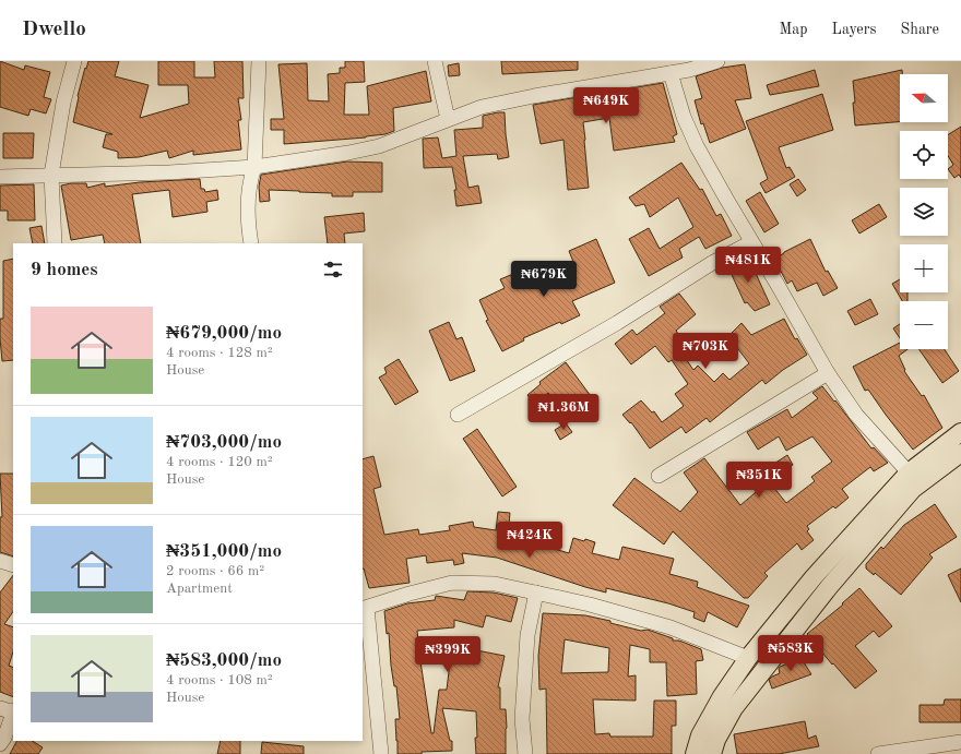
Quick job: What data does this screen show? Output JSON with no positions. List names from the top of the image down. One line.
{"north":"left","page":{"header":"Dwello","nav":["Map","Layers","Share"],"map_buttons":["+","−"],"price":["₦649K","₦481K","₦679K","₦703K","₦1.36M","₦351K","₦424K","₦583K","₦399K"],"heading":"9 homes","list":[{"name":"₦679,000/mo","note":"4 rooms · 128 m² · House"},{"name":"₦703,000/mo","note":"4 rooms · 120 m² · House"},{"name":"₦351,000/mo","note":"2 rooms · 66 m² · Apartment"},{"name":"₦583,000/mo","note":"4 rooms · 108 m² · House"}]}}
